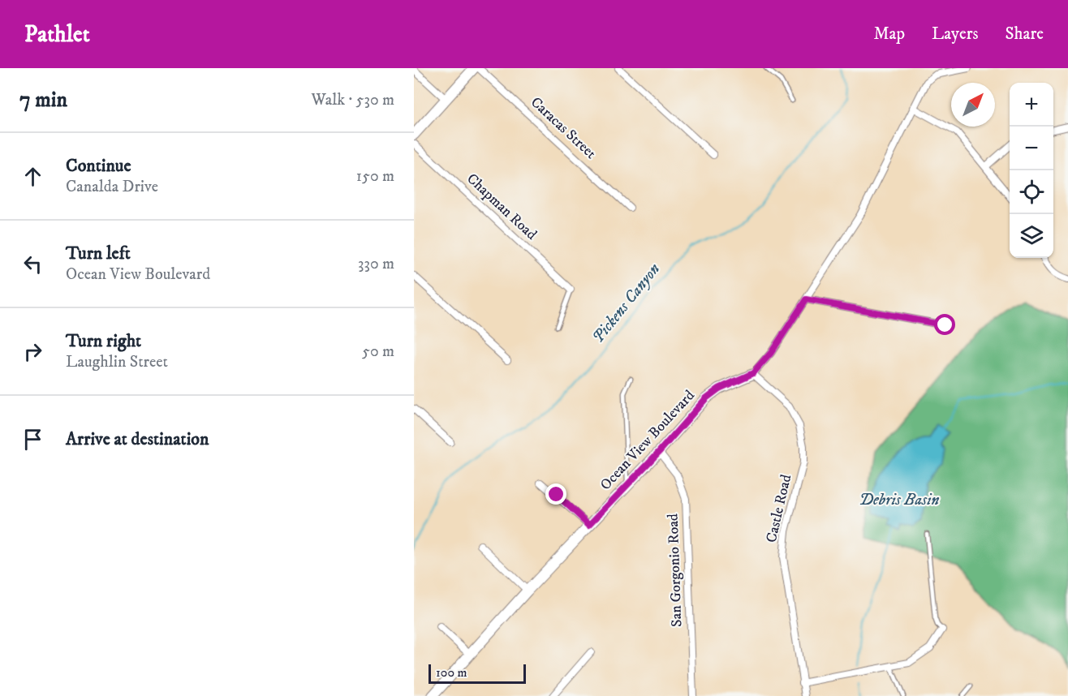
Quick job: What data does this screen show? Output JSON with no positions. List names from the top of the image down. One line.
{"streets":{"street":["Caracas Street","Chapman Road","Ocean View Boulevard","Castle Road","San Gorgonio Road"]},"crossings":[["Ocean View Boulevard","Castle Road"],["Ocean View Boulevard","San Gorgonio Road"]],"water":["Pickens Canyon","Debris Basin"],"scale_bar":"100 m","north":"top right","page":{"header":"Pathlet","nav":["Map","Layers","Share"],"heading":["7 min","Walk · 530 m"],"map_buttons":["+","−"],"list":[["Continue","Canalda Drive","150 m"],["Turn left","Ocean View Boulevard","330 m"],["Turn right","Laughlin Street","50 m"],"Arrive at destination"],"scale":"100 m"}}
